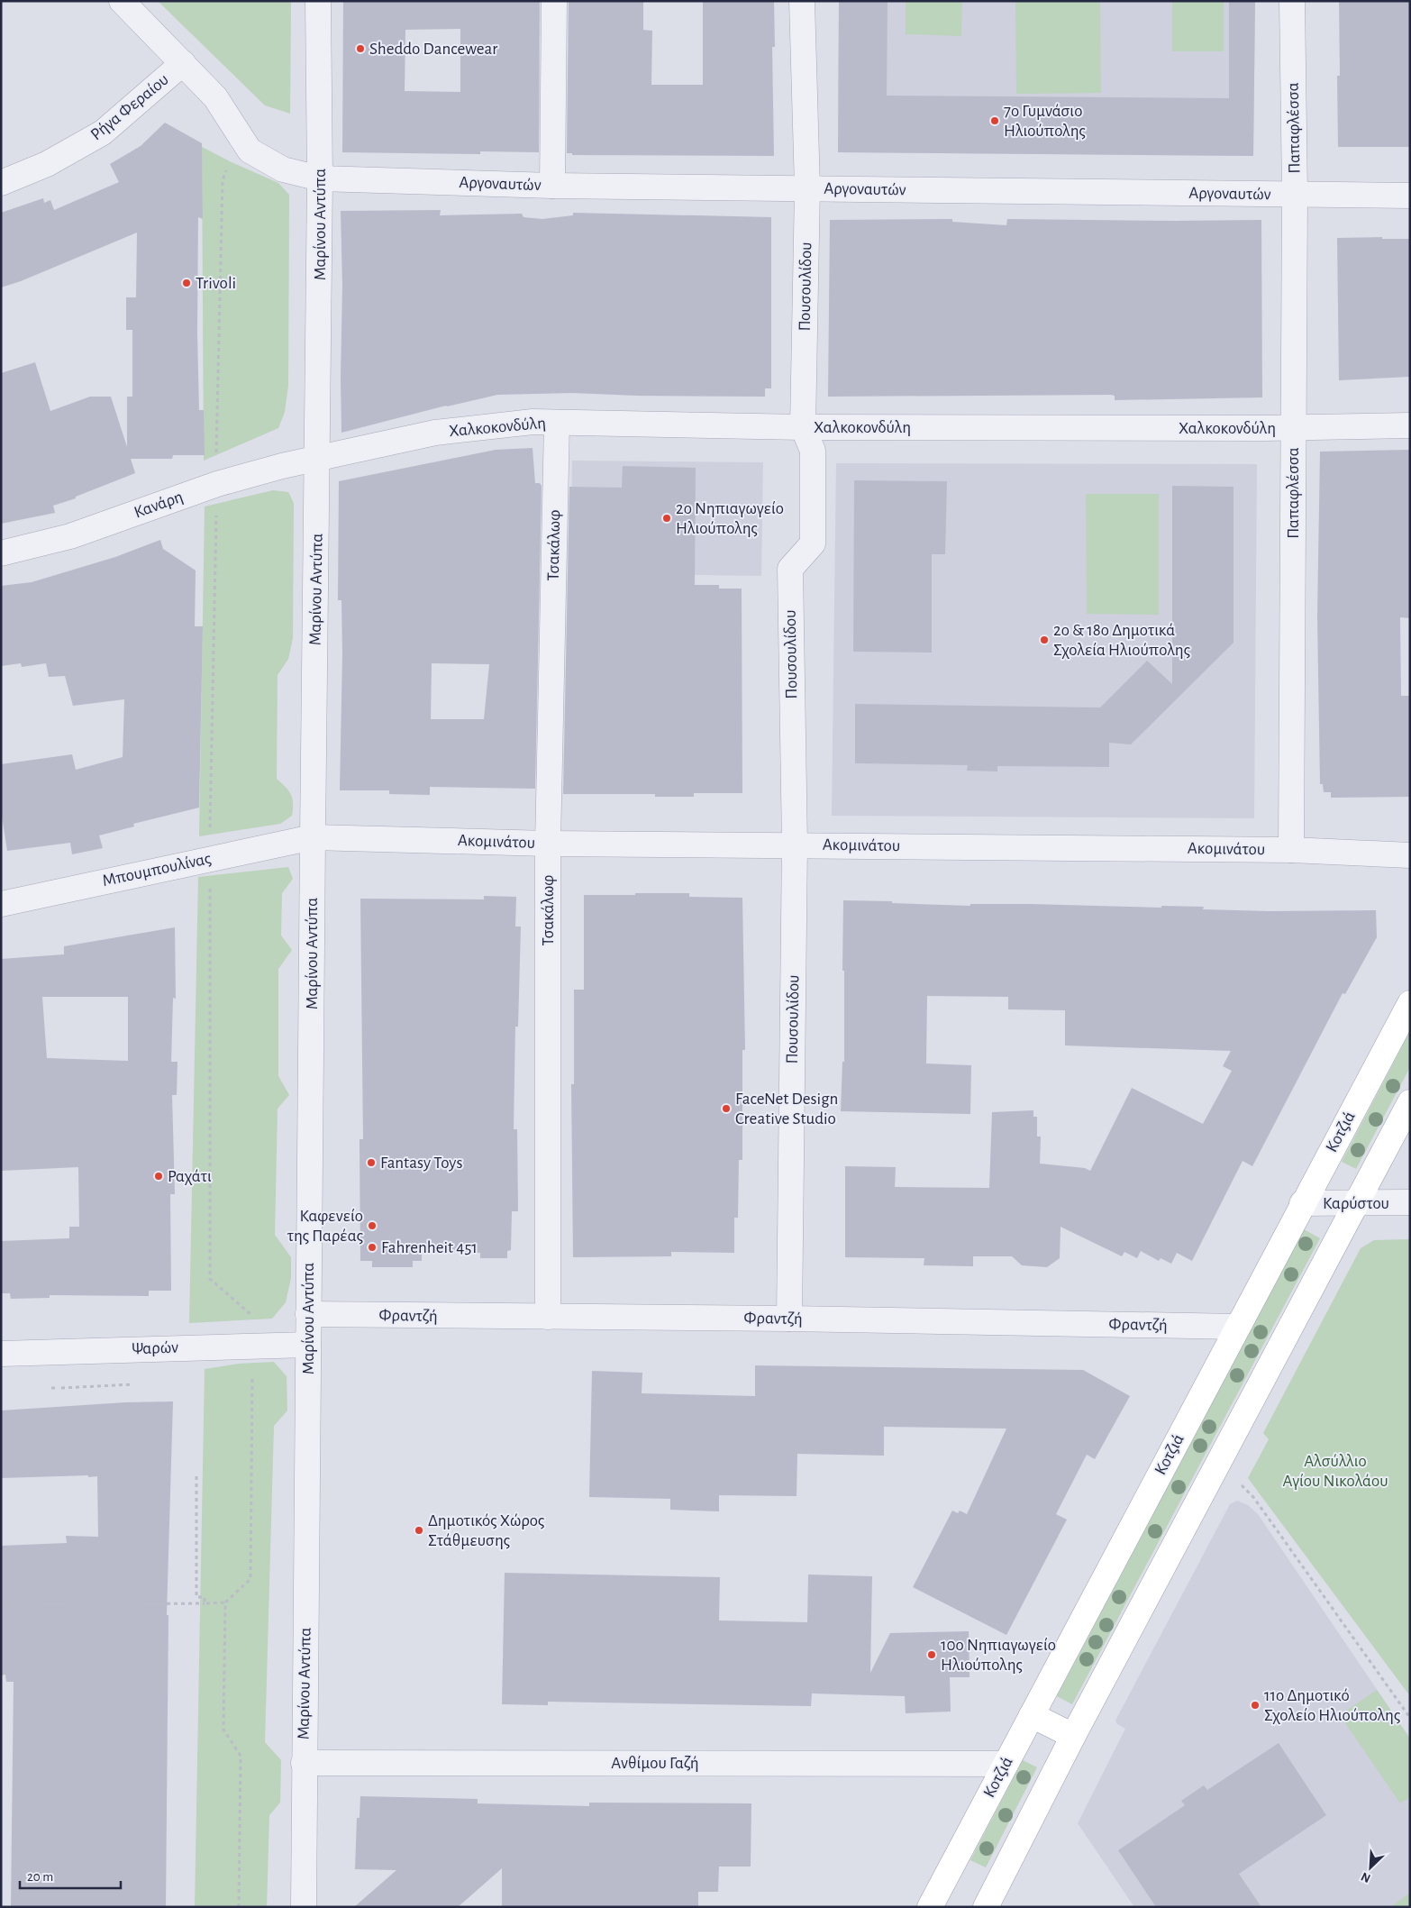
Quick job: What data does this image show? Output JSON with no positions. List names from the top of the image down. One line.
{"streets":{"main road":["Κοτζιά"],"street":["Ρήγα Φεραίου","Παπαφλέσσα","Αργοναυτών","Μαρίνου Αντύπα","Πουσουλίδου","Χαλκοκονδύλη","Κανάρη","Τσακάλωφ","Ακομινάτου","Μπουμπουλίνας","Καρύστου","Φραντζή","Ψαρών","Ανθίμου Γαζή"]},"crossings":[["Ρήγα Φεραίου","Αργοναυτών"],["Παπαφλέσσα","Αργοναυτών"],["Παπαφλέσσα","Χαλκοκονδύλη"],["Παπαφλέσσα","Ακομινάτου"],["Αργοναυτών","Μαρίνου Αντύπα"],["Αργοναυτών","Πουσουλίδου"],["Μαρίνου Αντύπα","Χαλκοκονδύλη"],["Μαρίνου Αντύπα","Κανάρη"],["Μαρίνου Αντύπα","Ακομινάτου"],["Μαρίνου Αντύπα","Μπουμπουλίνας"],["Μαρίνου Αντύπα","Φραντζή"],["Μαρίνου Αντύπα","Ψαρών"],["Μαρίνου Αντύπα","Ανθίμου Γαζή"],["Πουσουλίδου","Χαλκοκονδύλη"],["Πουσουλίδου","Ακομινάτου"],["Πουσουλίδου","Φραντζή"],["Χαλκοκονδύλη","Κανάρη"],["Χαλκοκονδύλη","Τσακάλωφ"],["Τσακάλωφ","Ακομινάτου"],["Τσακάλωφ","Φραντζή"],["Ακομινάτου","Μπουμπουλίνας"],["Κοτζιά","Καρύστου"],["Κοτζιά","Φραντζή"],["Κοτζιά","Ανθίμου Γαζή"]],"parks":["Αλσύλλιο Αγίου Νικολάου"],"places":["Sheddo Dancewear","7ο Γυμνάσιο Ηλιούπολης","Trivoli","2ο Νηπιαγωγείο Ηλιούπολης","2ο & 18ο Δημοτικά Σχολεία Ηλιούπολης","FaceNet Design Creative Studio","Fantasy Toys","Ραχάτι","Καφενείο της Παρέας","Fahrenheit 451","Δημοτικός Χώρος Στάθμευσης","10ο Νηπιαγωγείο Ηλιούπολης","11ο Δημοτικό Σχολείο Ηλιούπολης"],"scale_bar":"20 m","north":"bottom left"}
